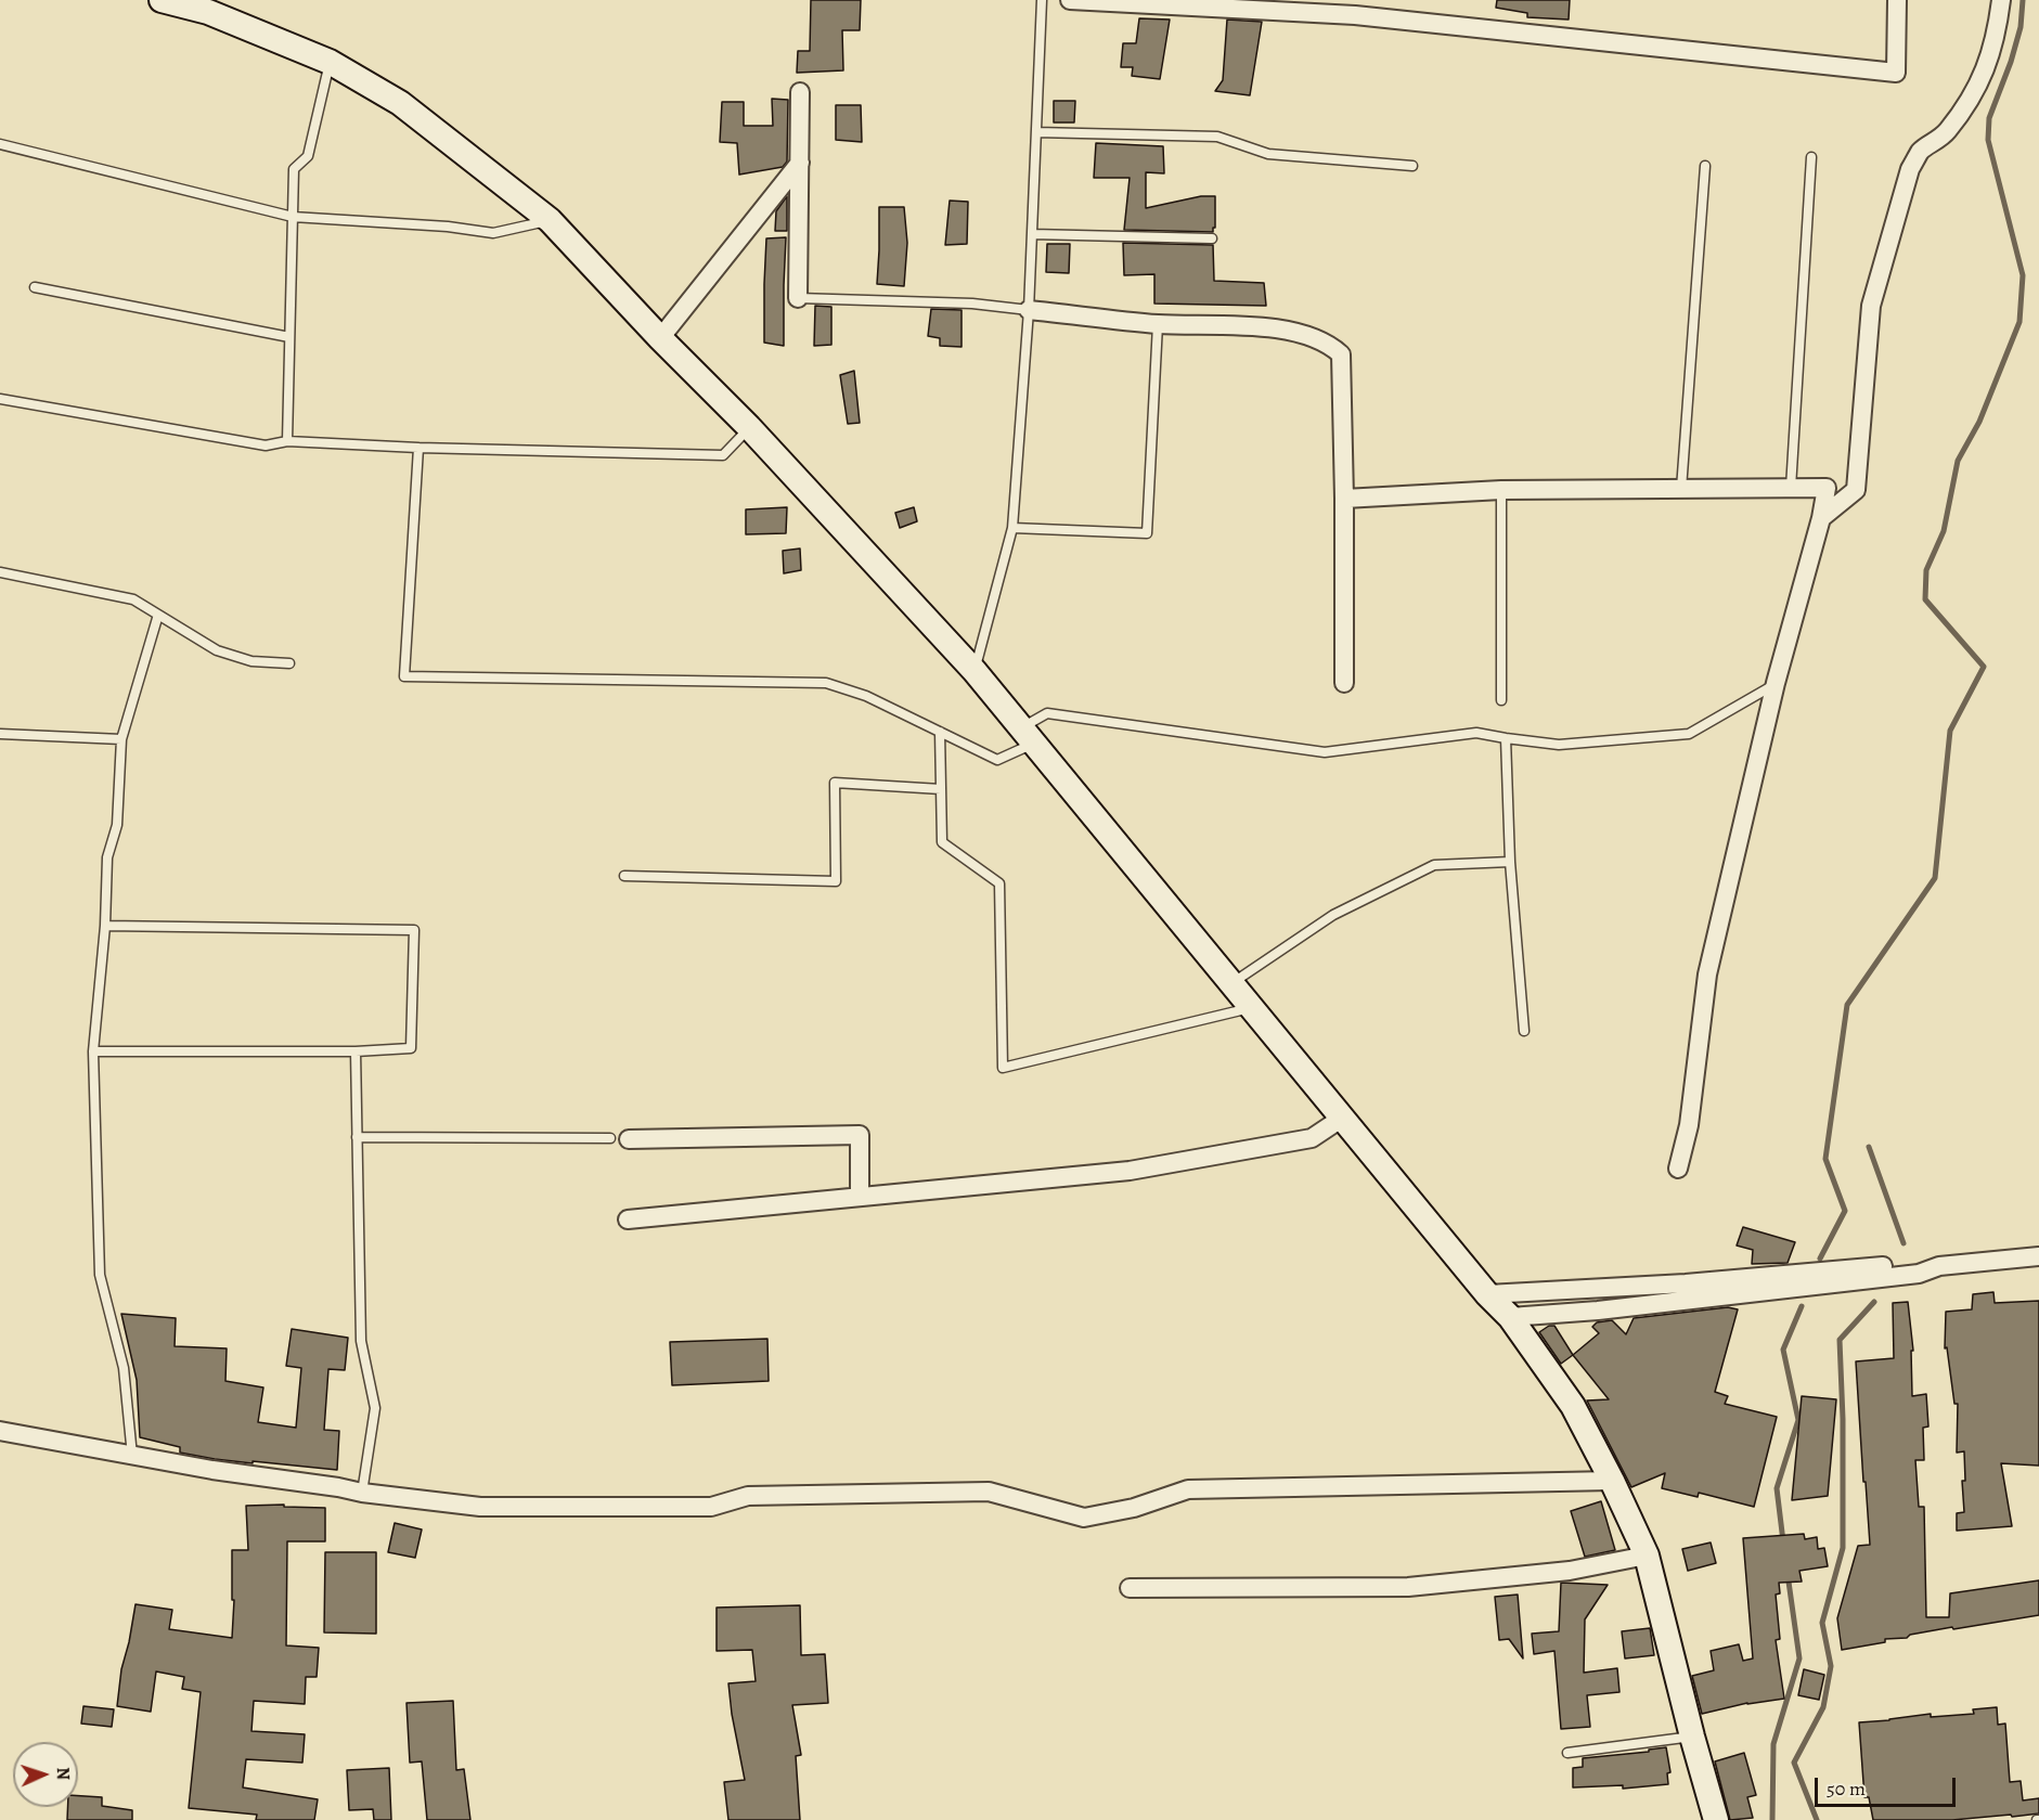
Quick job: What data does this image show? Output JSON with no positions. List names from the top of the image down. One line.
{"scale_bar":"50 m","north":"right"}
